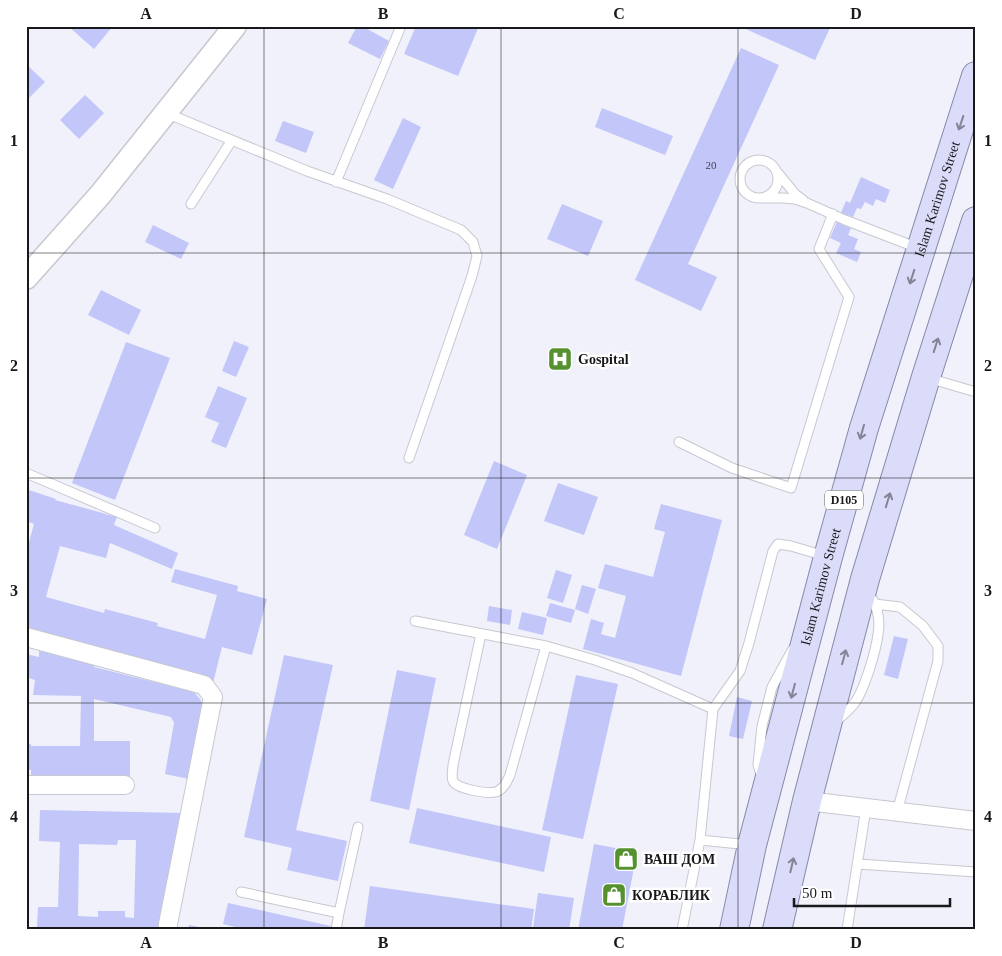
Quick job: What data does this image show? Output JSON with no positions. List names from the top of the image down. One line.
{"streets":{"main road":["Islam Karimov Street","D105"]},"places":{"hospital":["Gospital"],"shop":["ВАШ ДОМ","КОРАБЛИК"]},"house_numbers":["20"],"scale_bar":"50 m","grid":{"columns":["A","B","C","D"],"rows":["1","2","3","4"]}}
